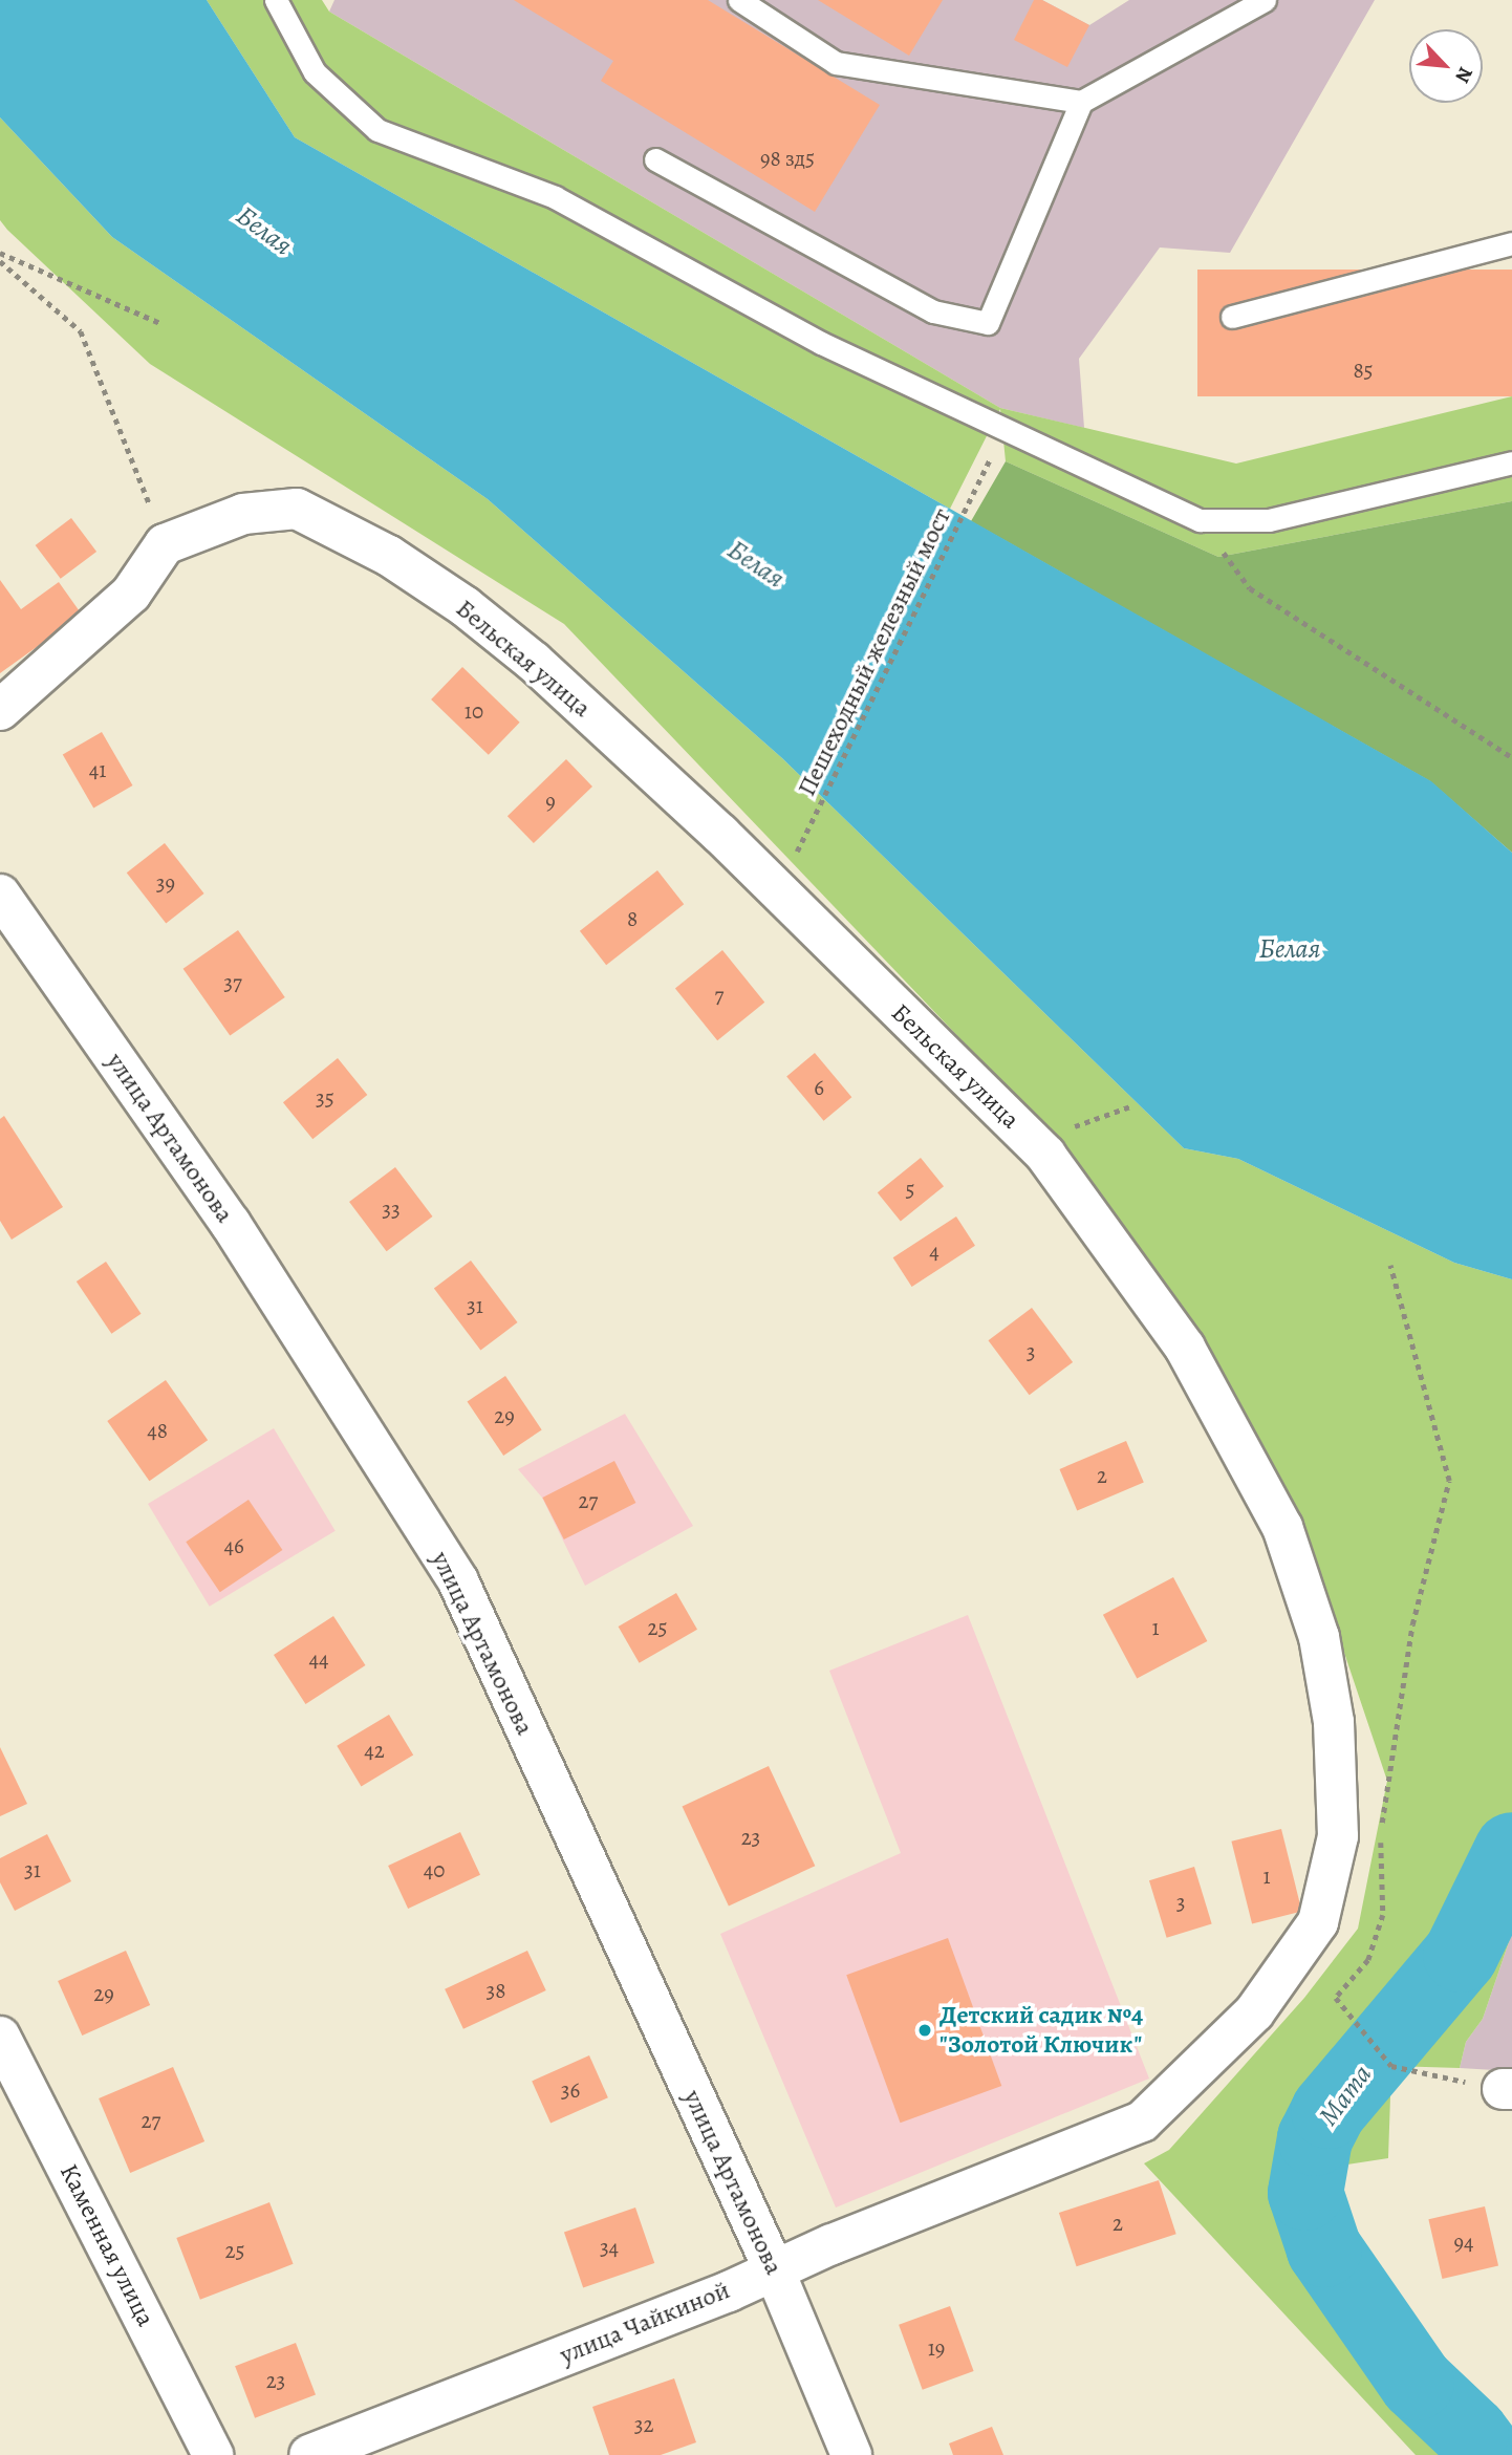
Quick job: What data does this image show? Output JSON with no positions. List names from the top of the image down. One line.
{"streets":{"street":["Бельская улица","улица Артамонова","Каменная улица","улица Чайкиной"],"path":["Пешеходный железный мост"]},"crossings":[["Пешеходный железный мост","Бельская улица"],["Бельская улица","улица Чайкиной"],["улица Артамонова","улица Чайкиной"]],"water":["Белая","Мата"],"places":["Детский садик №4 \"Золотой Ключик\""],"house_numbers":["98 зд5","85","10","41","9","39","8","37","7","6","35","5","33","4","31","3","29","48","2","27","46","25","1","44","42","23","31","40","1","3","38","29","36","27","2","94","34","25","19","23","32"],"north":"bottom right"}
